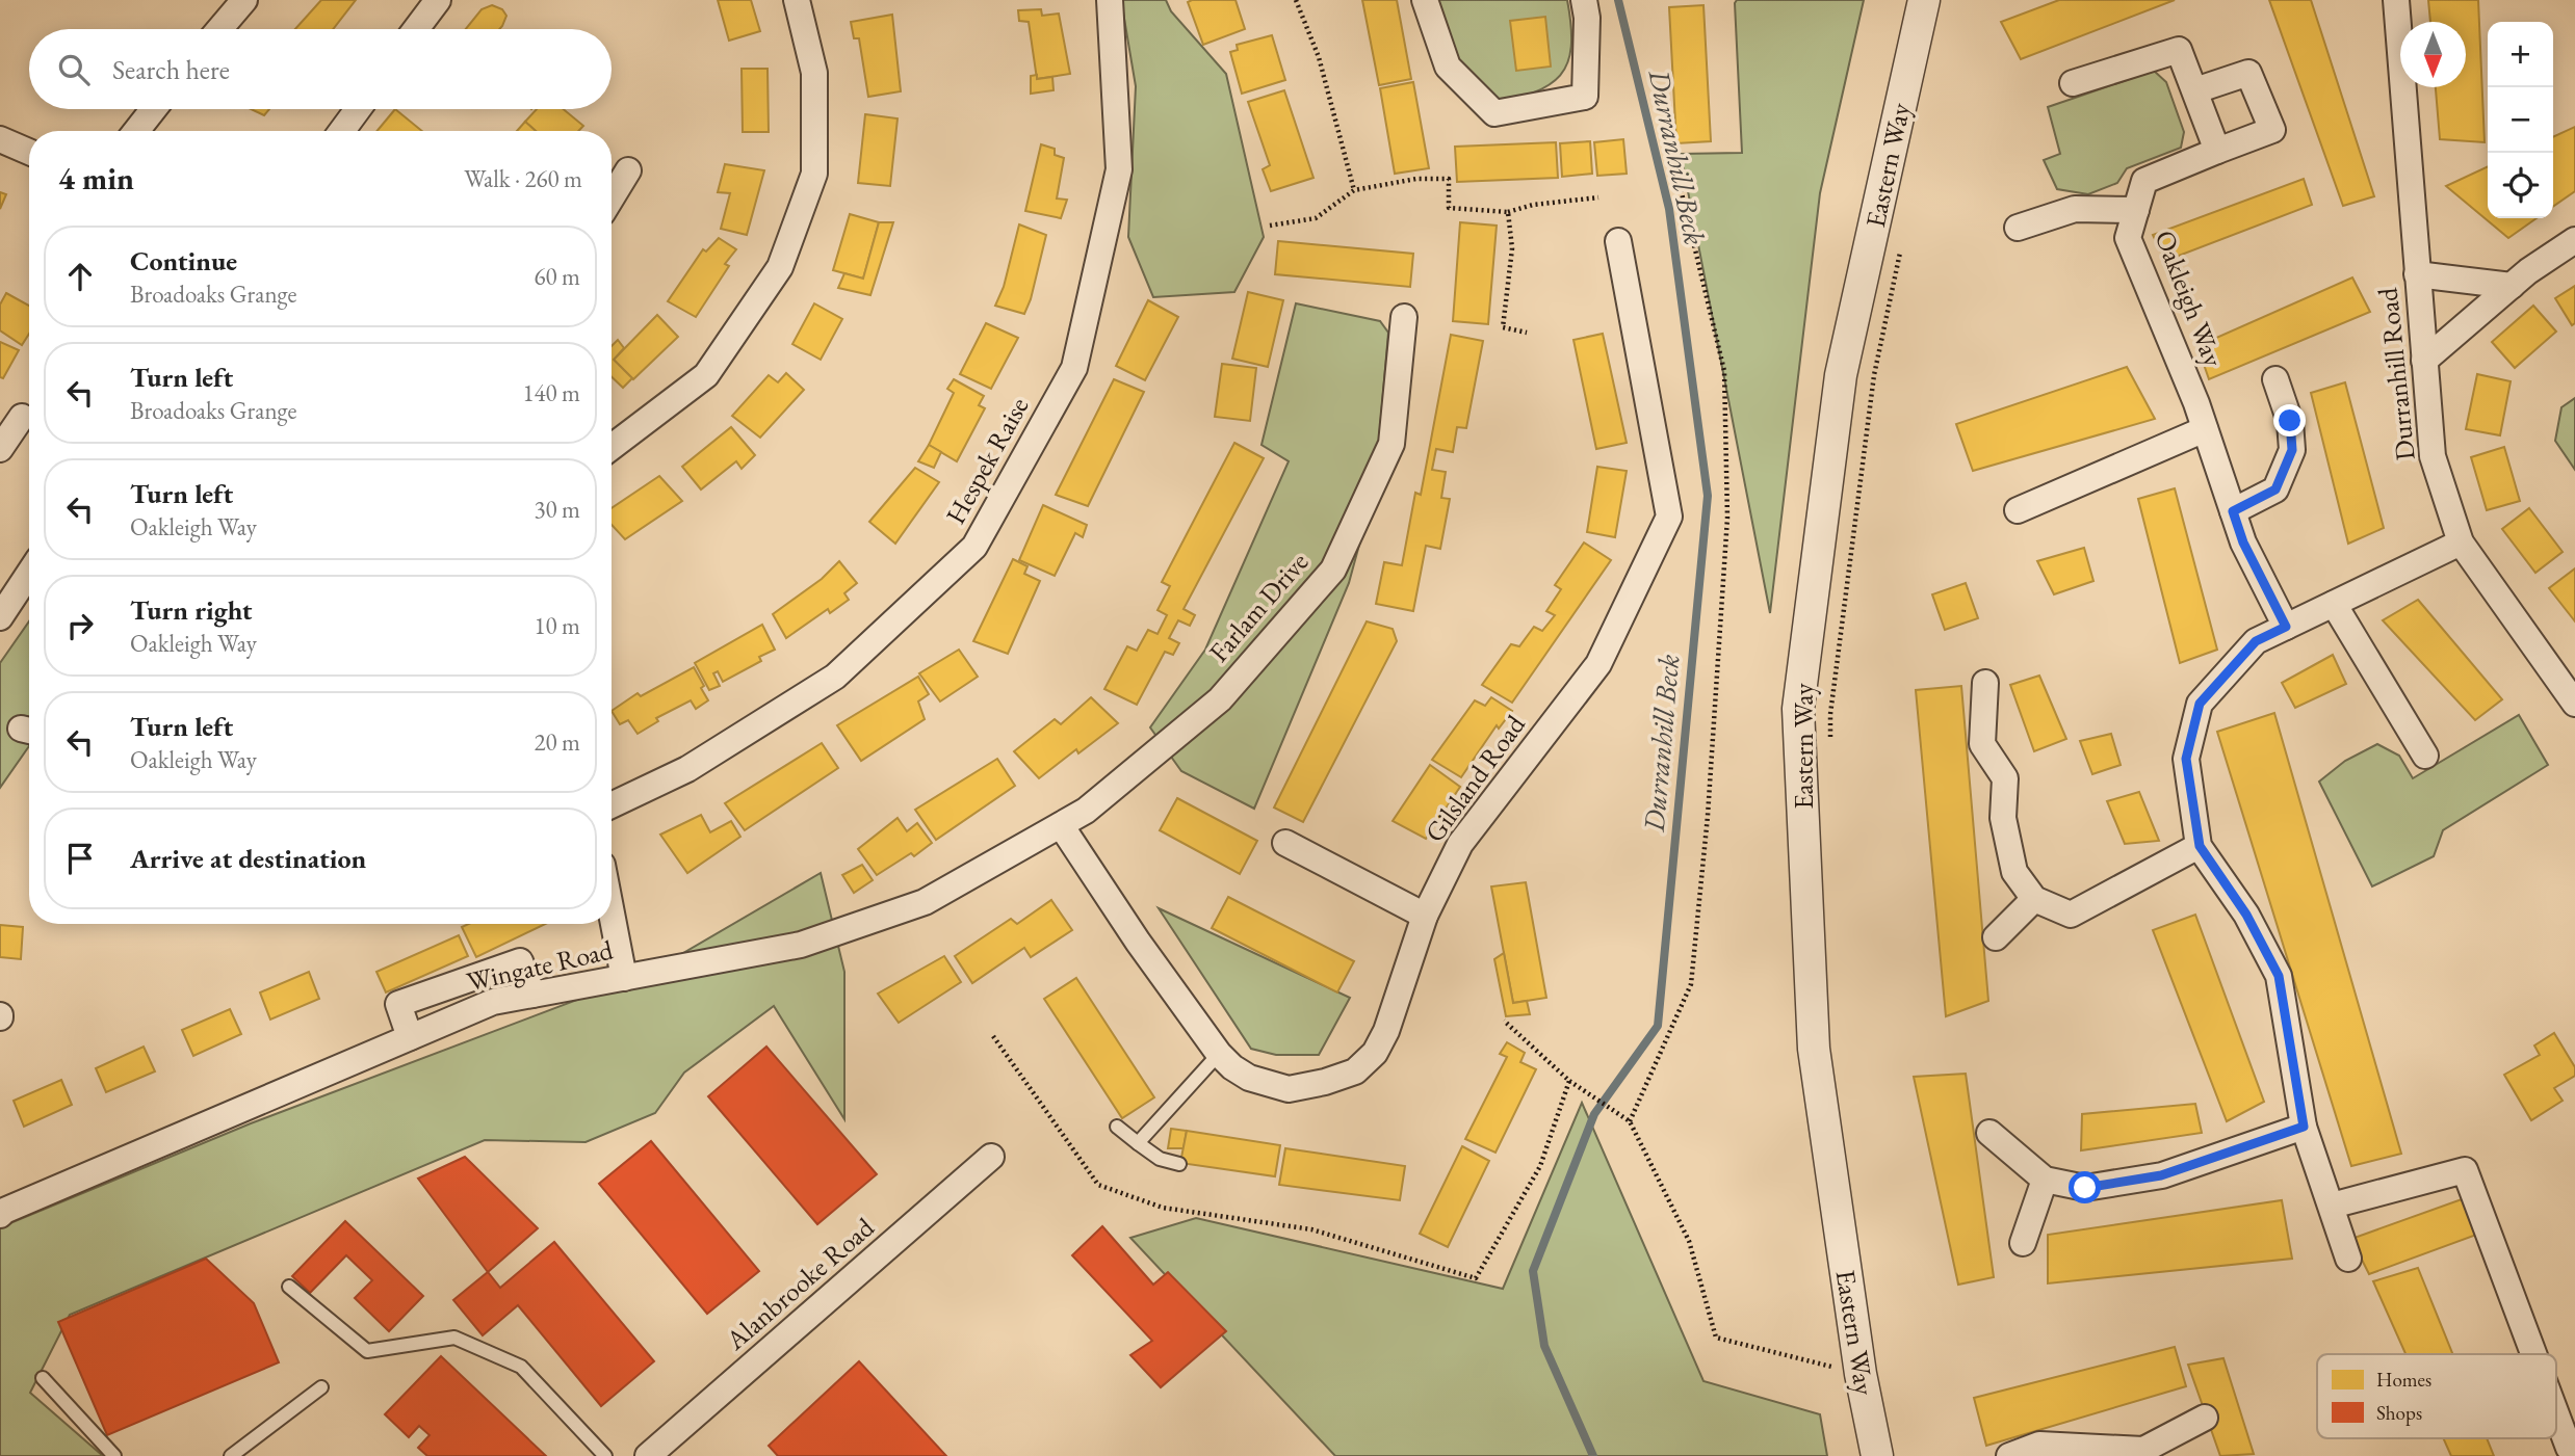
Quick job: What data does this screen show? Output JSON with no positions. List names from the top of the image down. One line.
{"streets":{"street":["Eastern Way","Oakleigh Way","Durranhill Road","Hespek Raise","Farlam Drive","Gilsland Road","Wingate Road","Alanbrooke Road"]},"crossings":[["Farlam Drive","Gilsland Road"],["Farlam Drive","Wingate Road"],["Gilsland Road","Wingate Road"]],"water":["Durranhill Beck"],"legend":["Homes","Shops"],"north":"bottom","page":{"map_buttons":["+","−"],"search":"Search here","heading":["4 min","Walk · 260 m"],"list":[["Continue","Broadoaks Grange","60 m"],["Turn left","Broadoaks Grange","140 m"],["Turn left","Oakleigh Way","30 m"],["Turn right","Oakleigh Way","10 m"],["Turn left","Oakleigh Way","20 m"],"Arrive at destination"]}}
